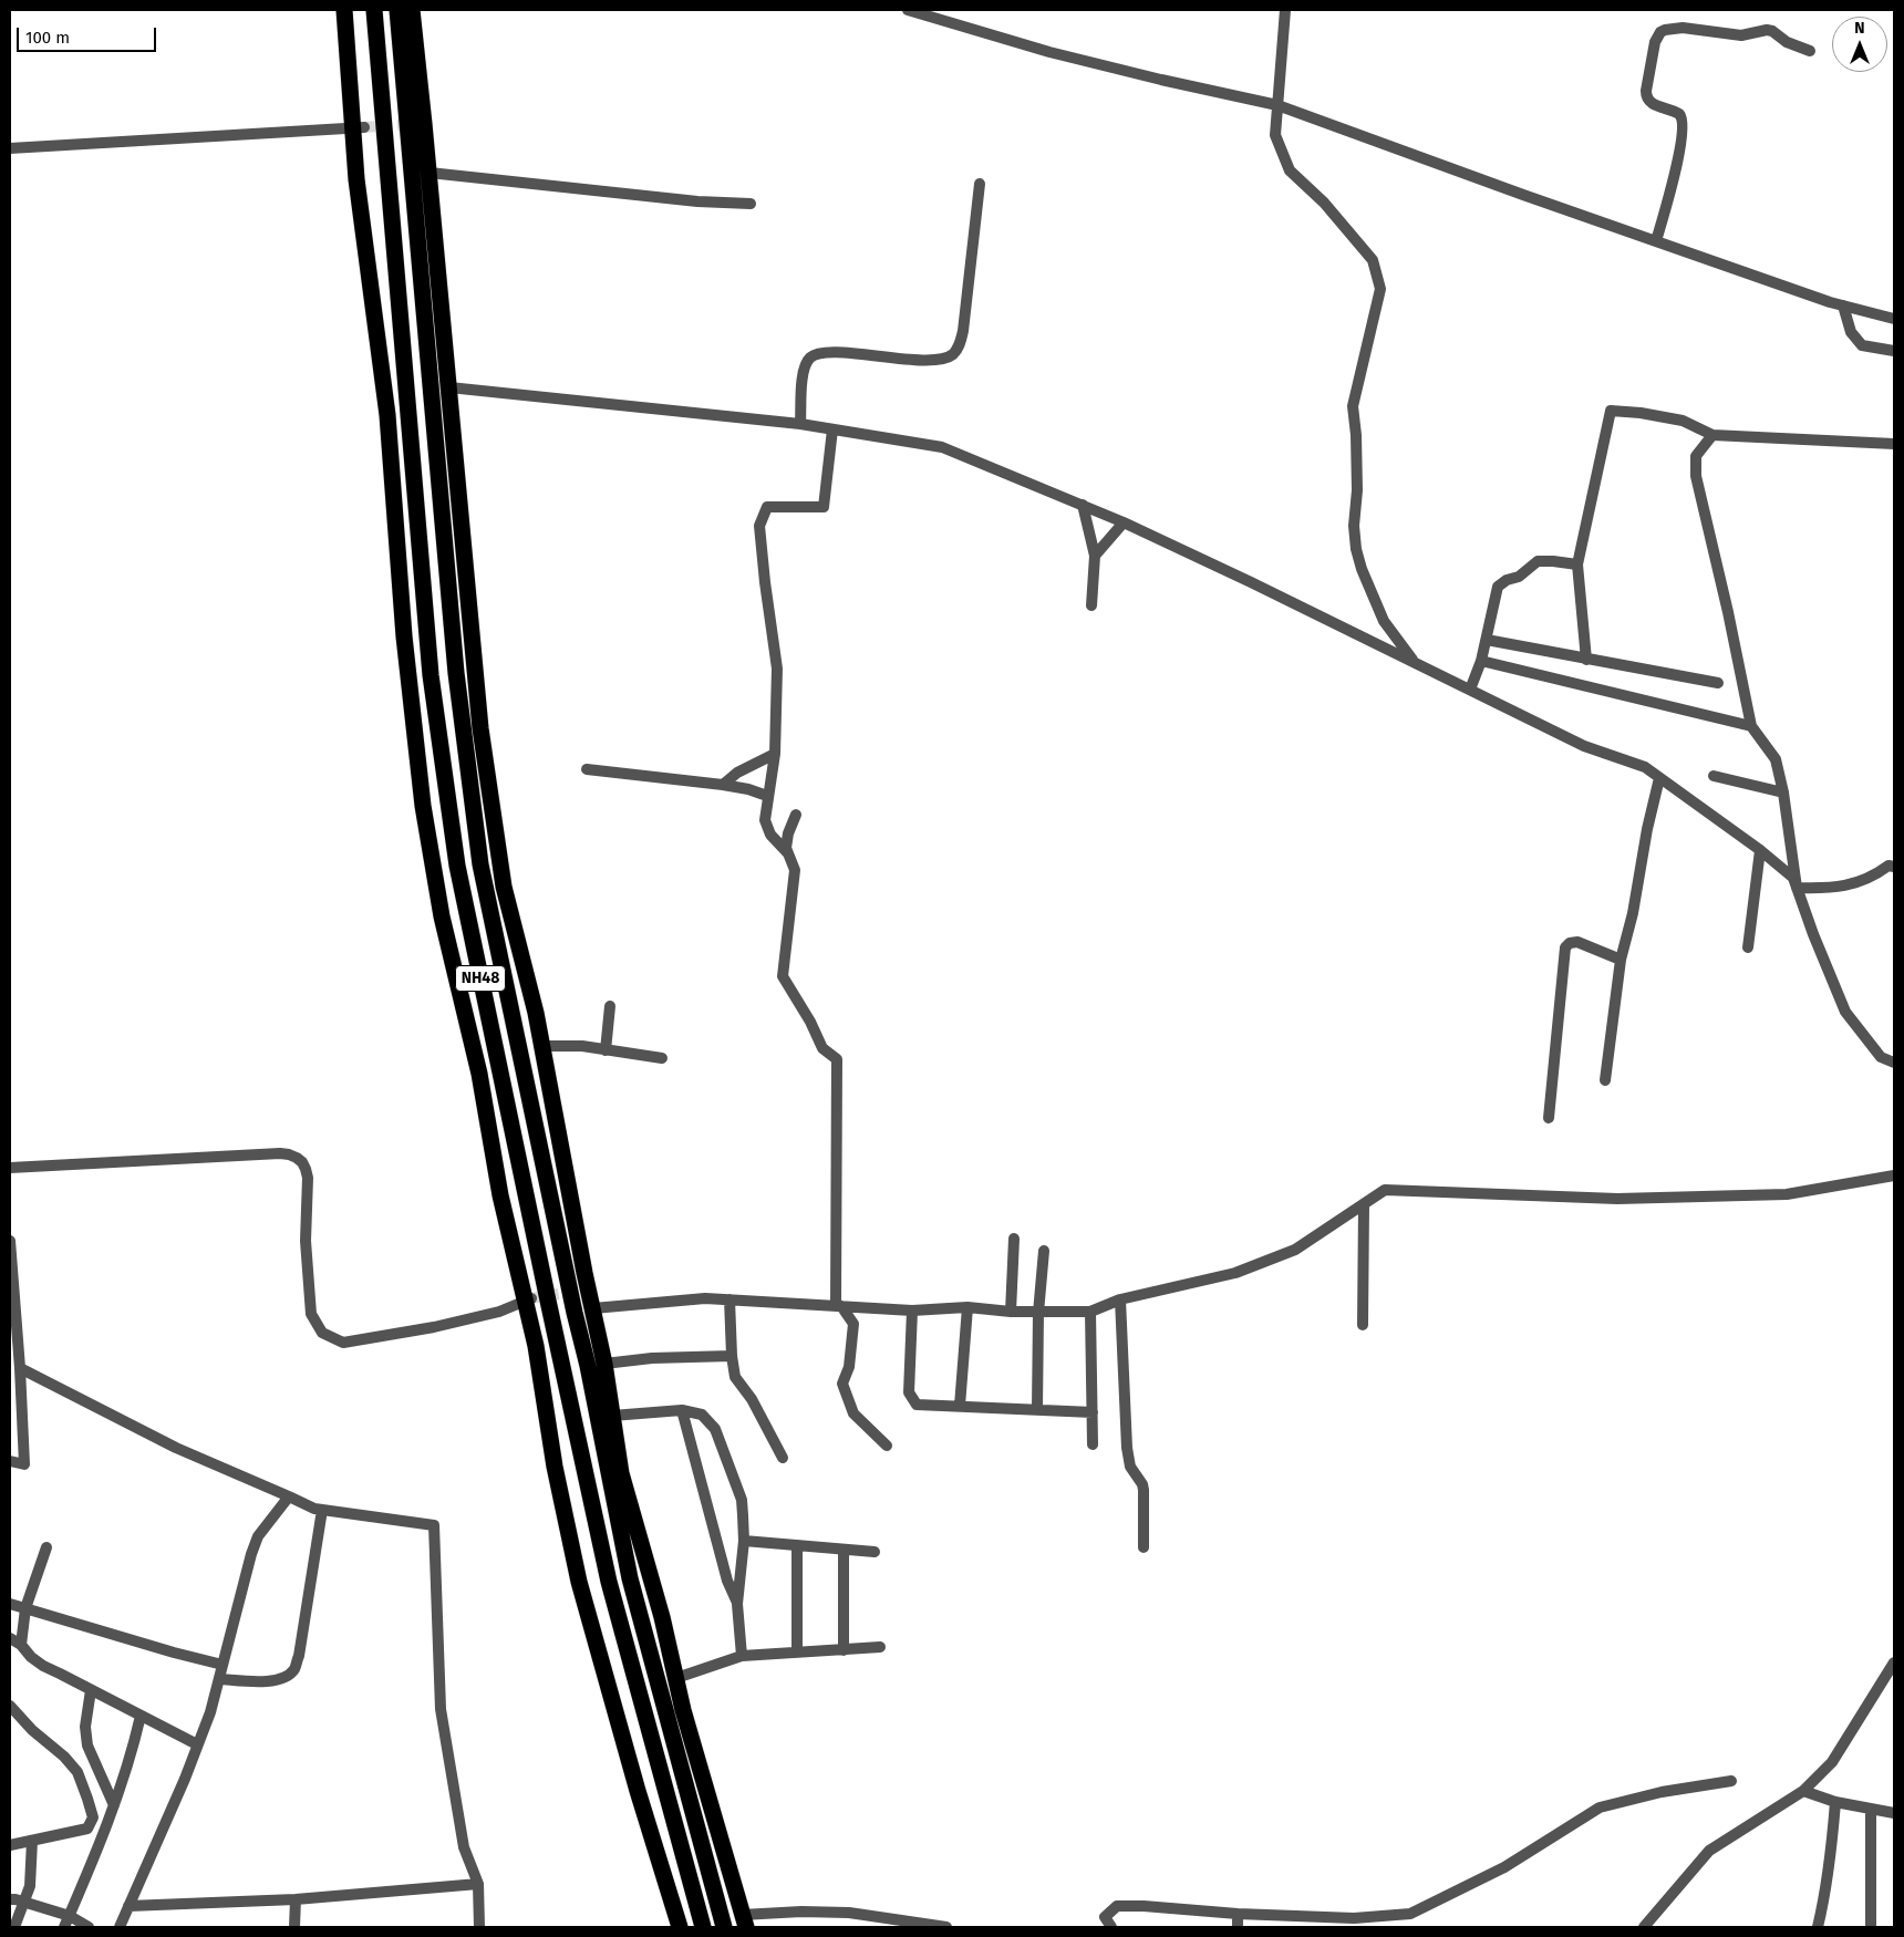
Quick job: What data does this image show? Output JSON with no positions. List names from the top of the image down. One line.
{"streets":{"highway":["NH48"]},"scale_bar":"100 m","north":"top"}
